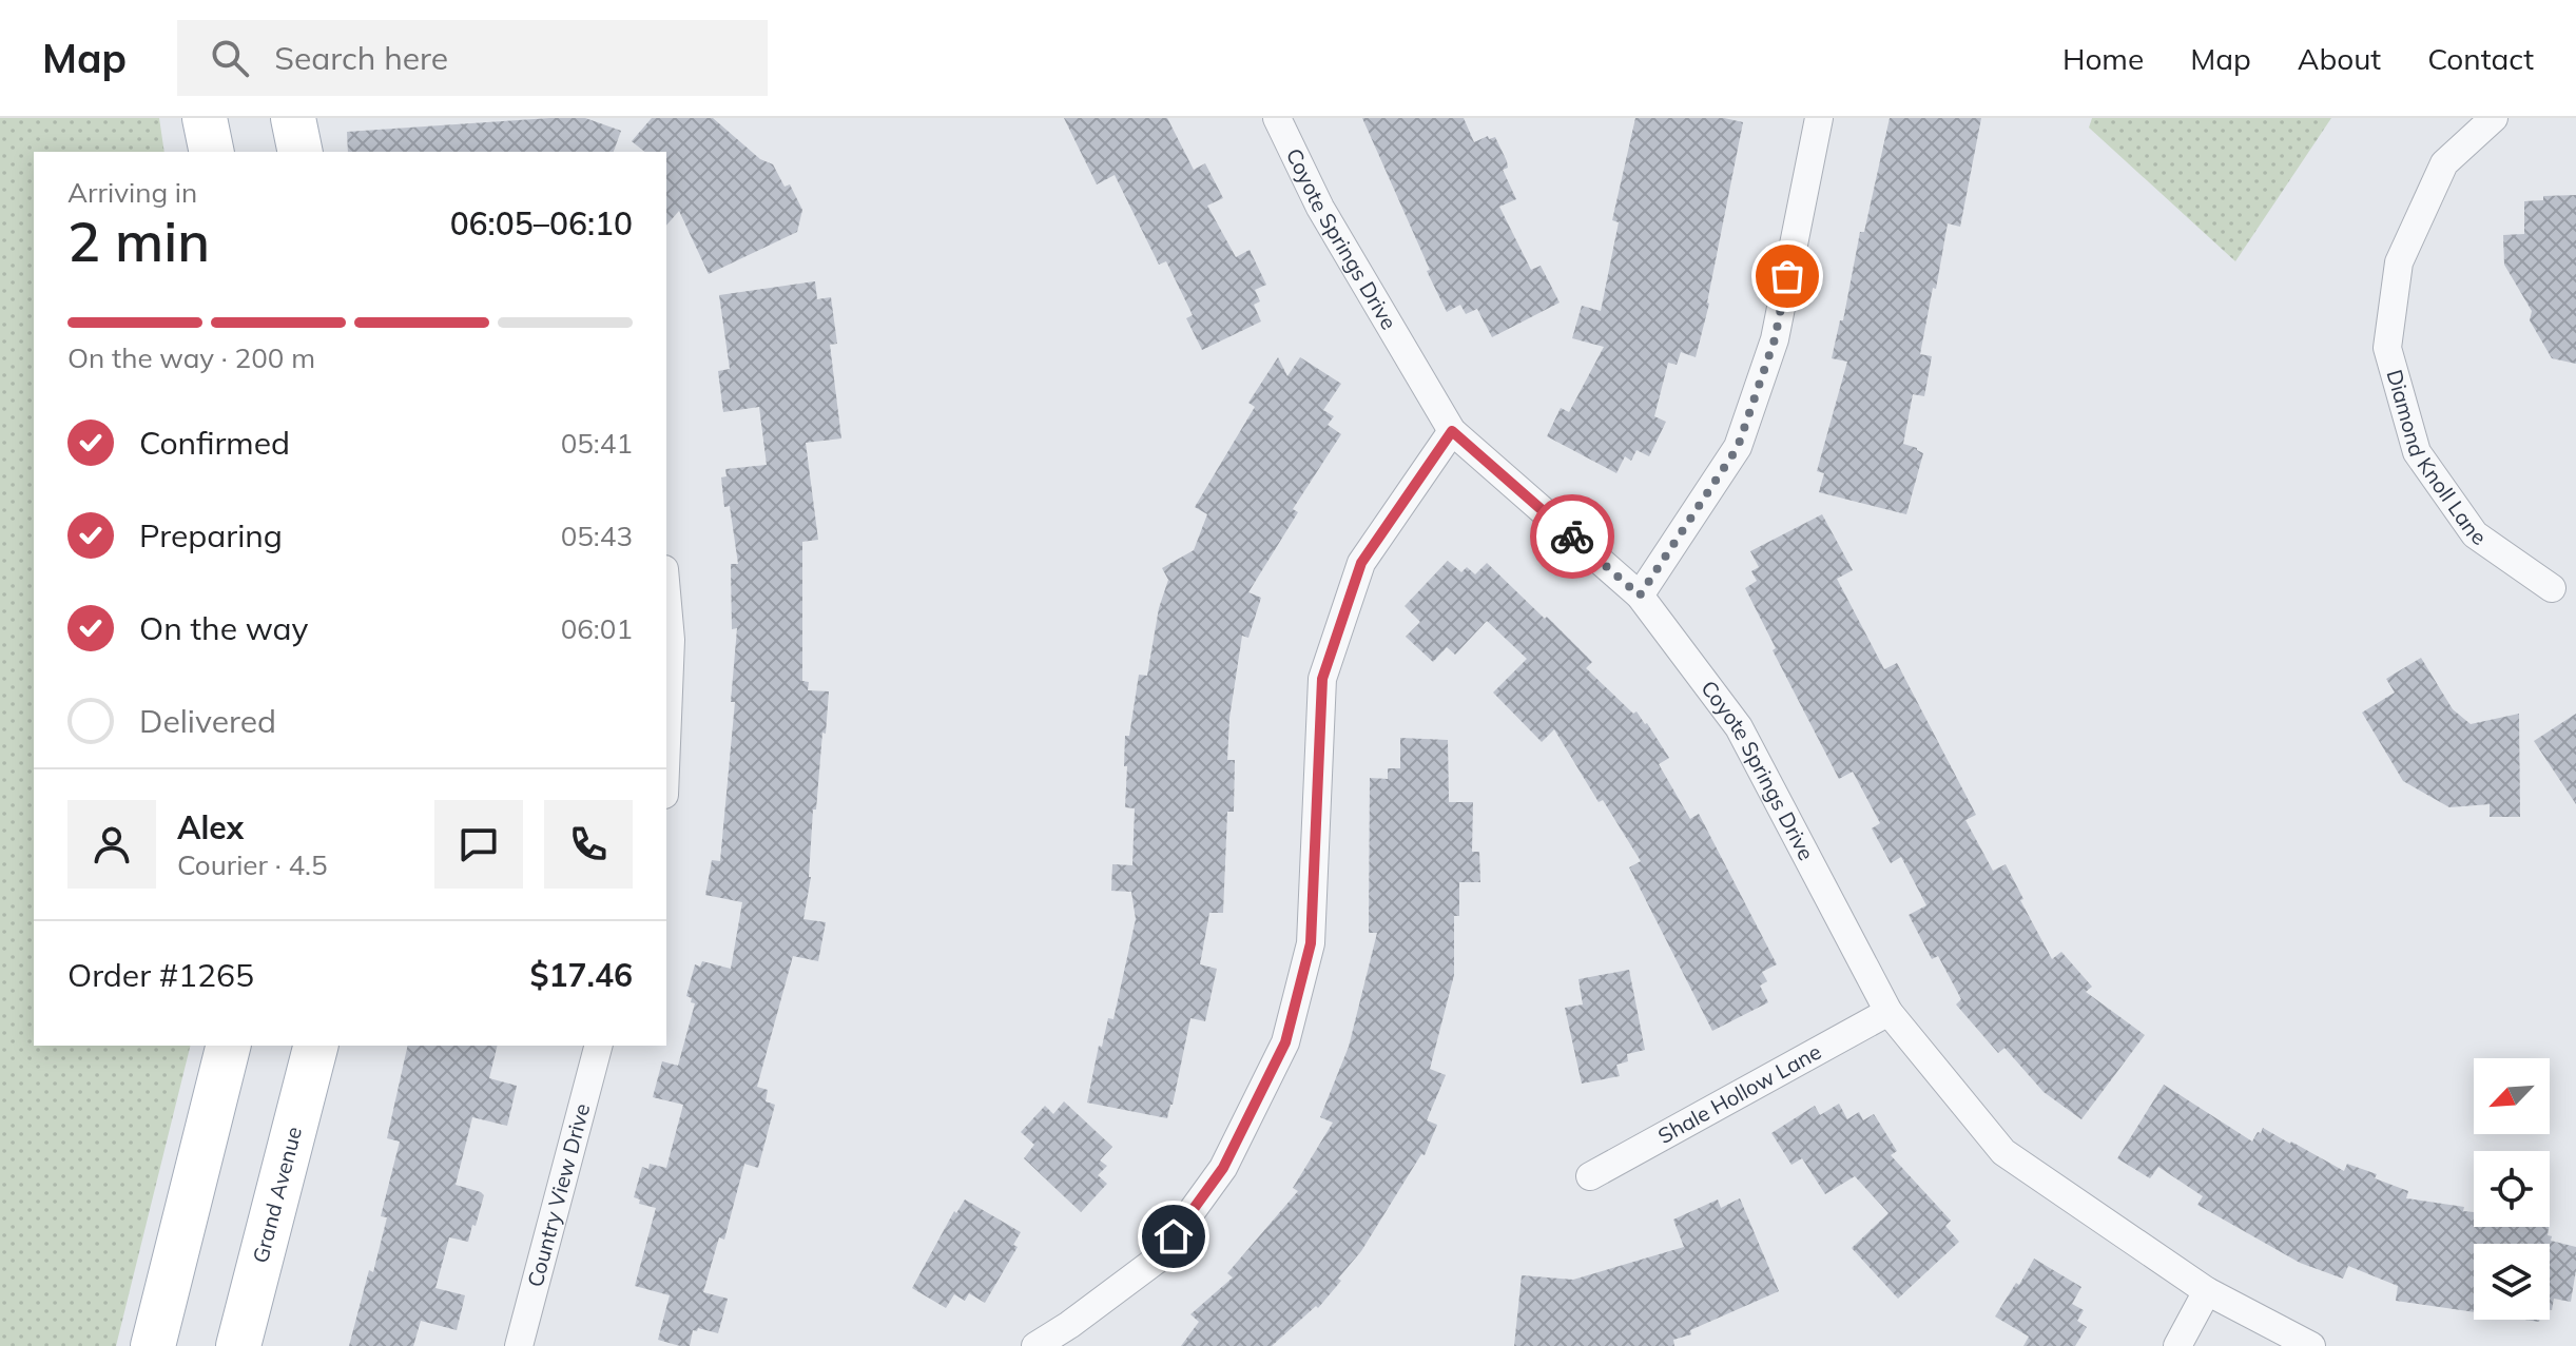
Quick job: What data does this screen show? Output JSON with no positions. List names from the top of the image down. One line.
{"streets":{"main road":["Grand Avenue"],"street":["Coyote Springs Drive","Diamond Knoll Lane","Shale Hollow Lane","Country View Drive"]},"crossings":[["Coyote Springs Drive","Shale Hollow Lane"]],"north":"bottom left","page":{"header":"Map","search":"Search here","nav":["Home","Map","About","Contact"],"heading":["2 min","Arriving in","06:05–06:10"],"panel":["Alex","Courier · 4.5","Order #1265","$17.46"],"bar":"On the way · 200 m","list":[["Confirmed","05:41"],["Preparing","05:43"],["On the way","06:01"],"Delivered"]}}
